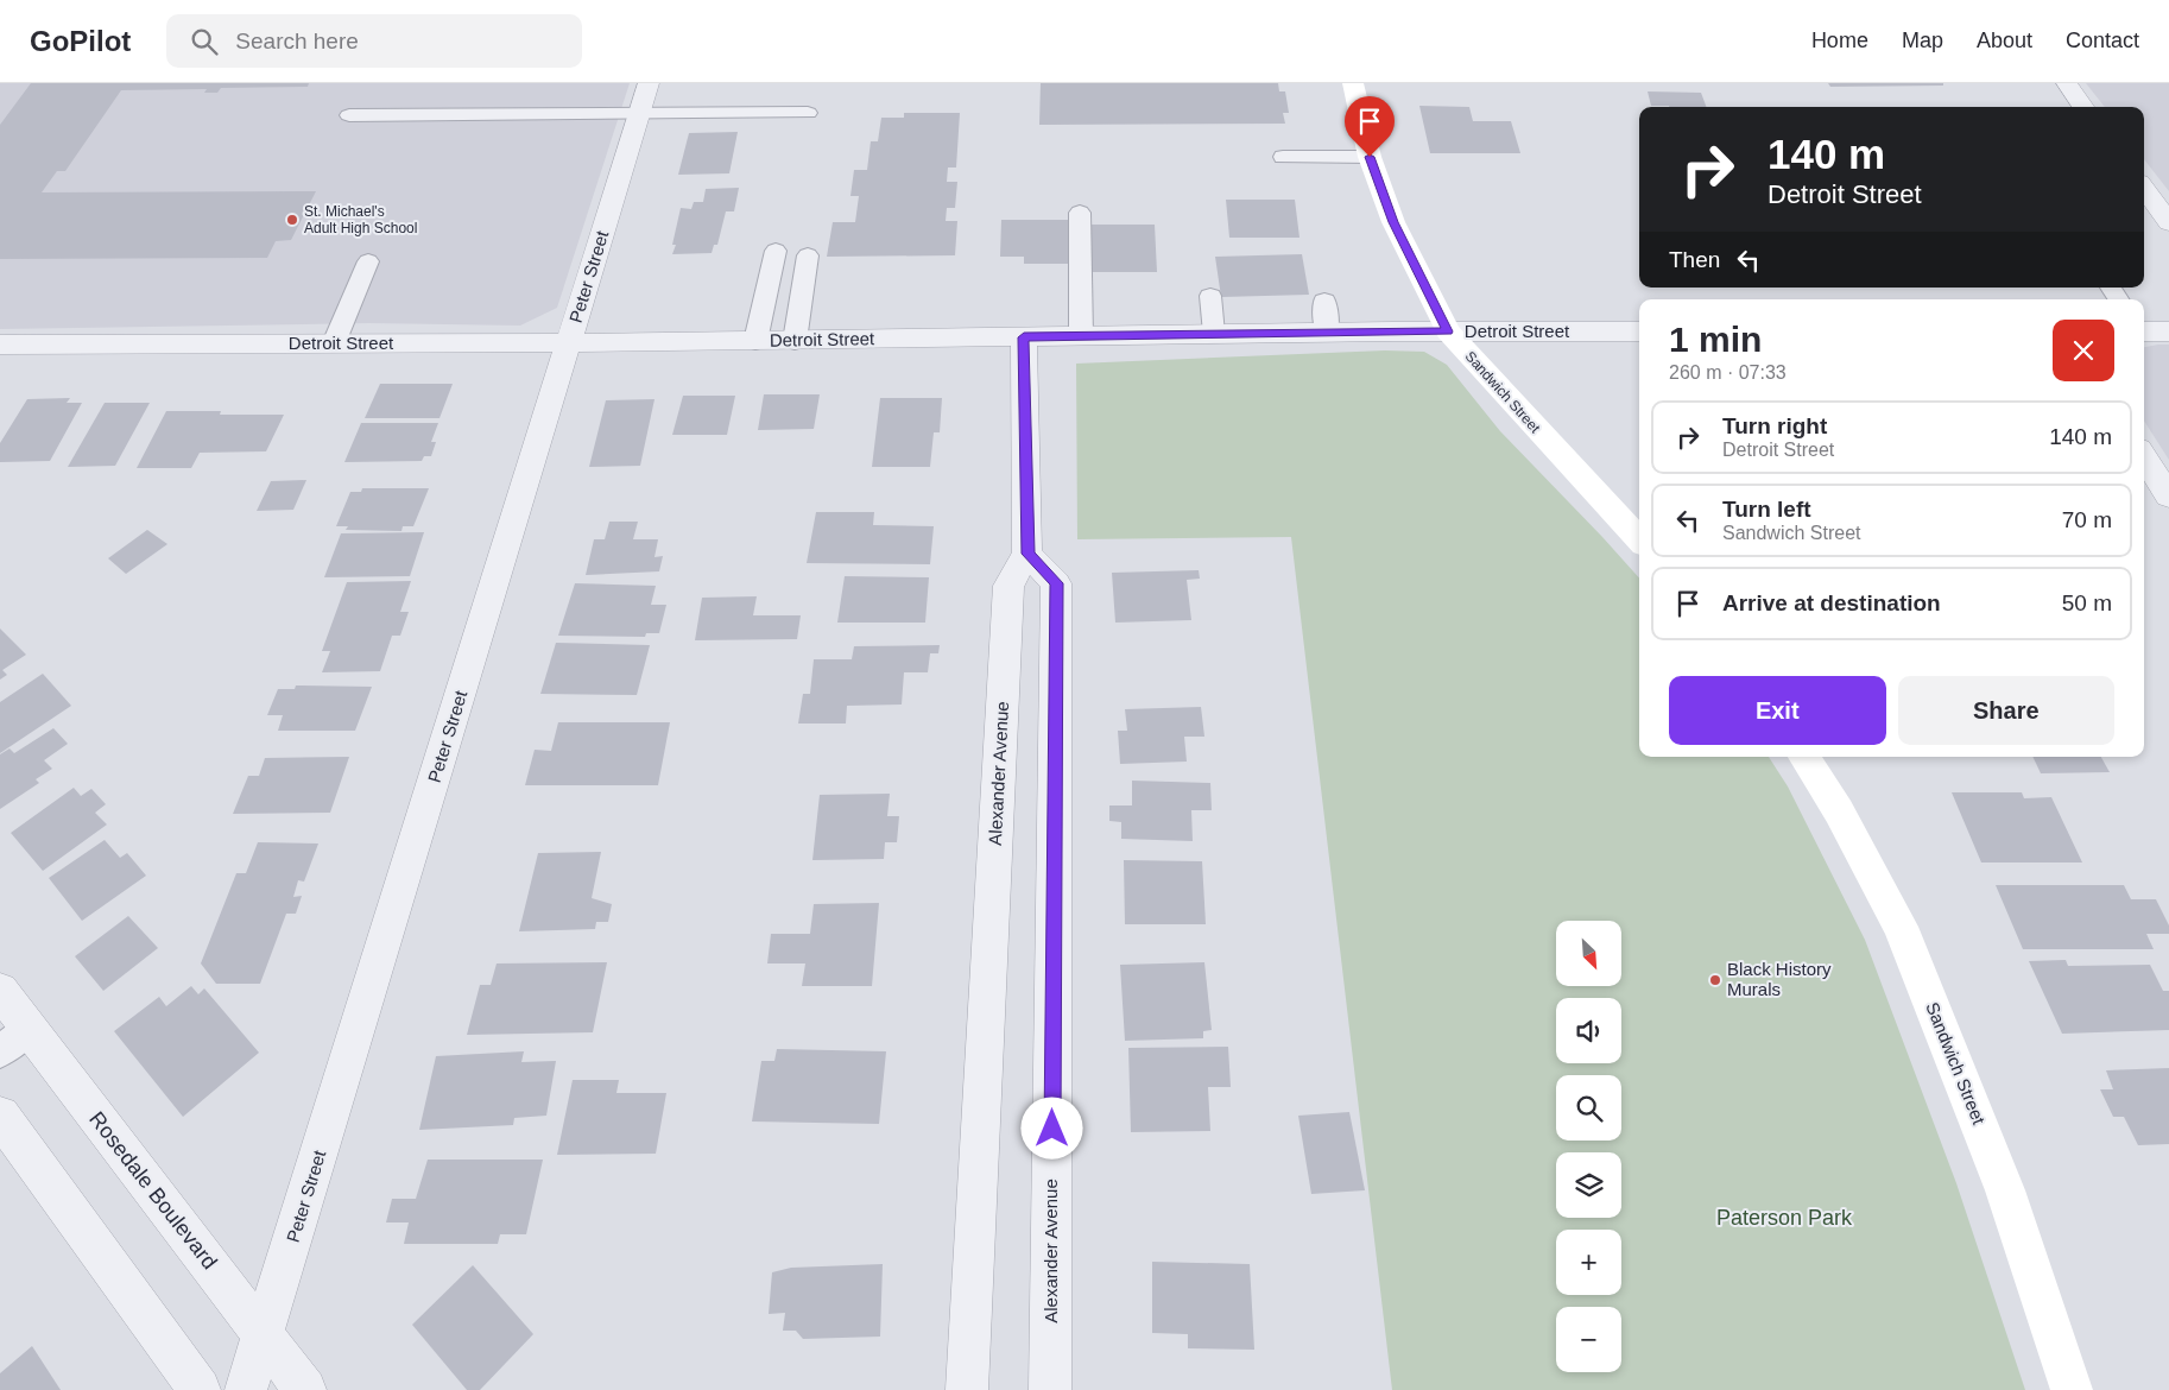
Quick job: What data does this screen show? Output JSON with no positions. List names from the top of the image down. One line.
{"streets":{"main road":["Sandwich Street"],"street":["Peter Street","Detroit Street","Alexander Avenue","Rosedale Boulevard"]},"crossings":[["Peter Street","Detroit Street"],["Peter Street","Rosedale Boulevard"],["Detroit Street","Sandwich Street"]],"parks":["Paterson Park"],"places":["St. Michael's Adult High School","Black History Murals"],"north":"bottom right","page":{"header":"GoPilot","search":"Search here","nav":["Home","Map","About","Contact"],"turn":["140 m","Detroit Street"],"then":"Then","heading":["1 min","260 m · 07:33"],"list":[{"name":"Turn right","note":"Detroit Street","value":"140 m"},{"name":"Turn left","note":"Sandwich Street","value":"70 m"},{"name":"Arrive at destination","value":"50 m"}],"buttons":["Exit","Share"],"map_buttons":["+","−"]}}
